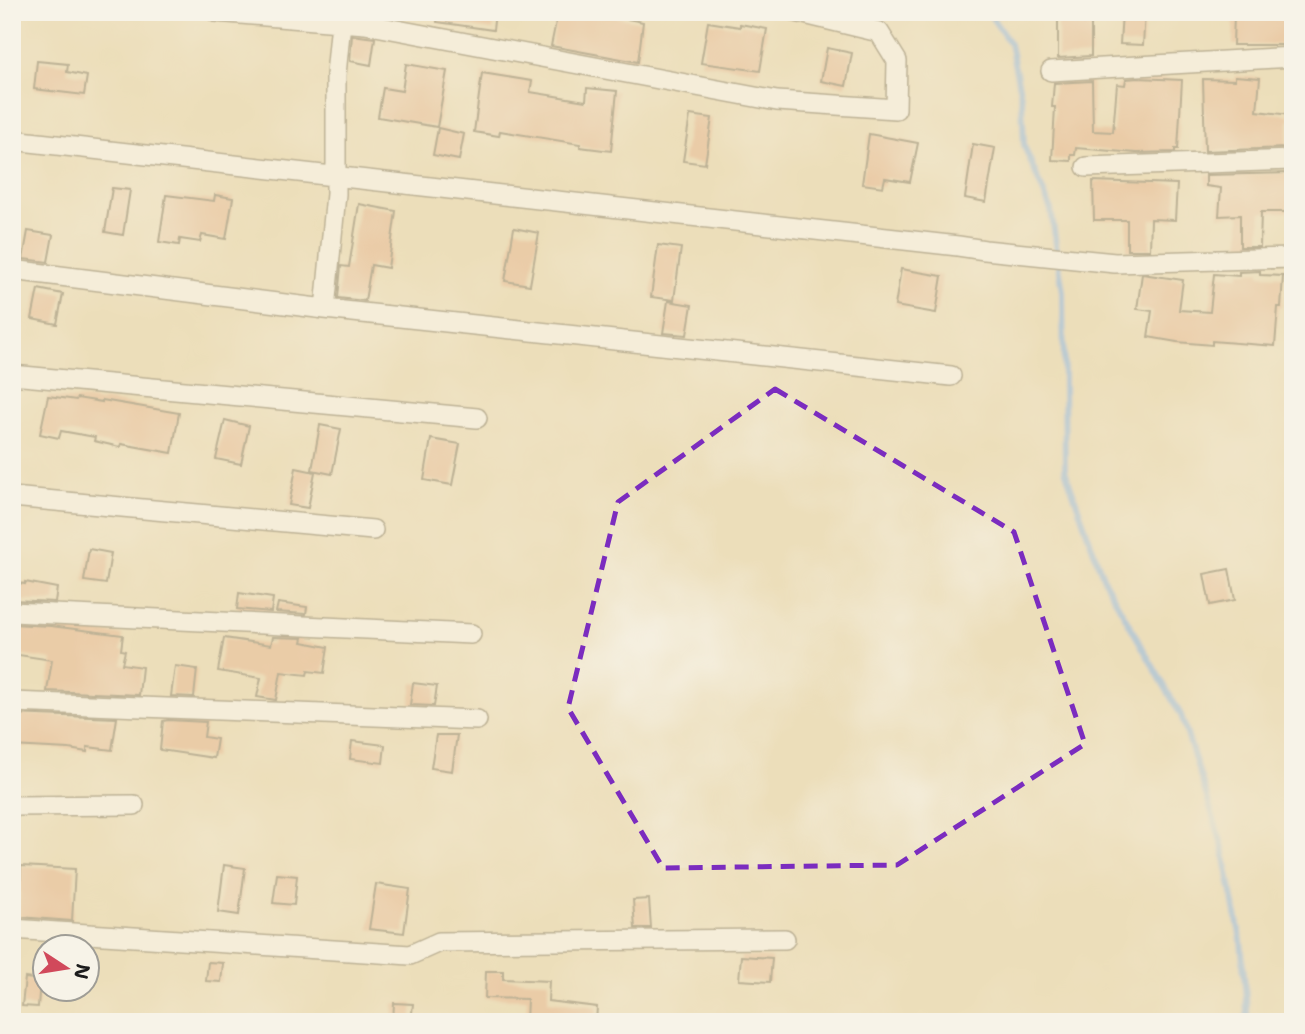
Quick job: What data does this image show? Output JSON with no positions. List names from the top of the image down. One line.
{"north":"right"}
